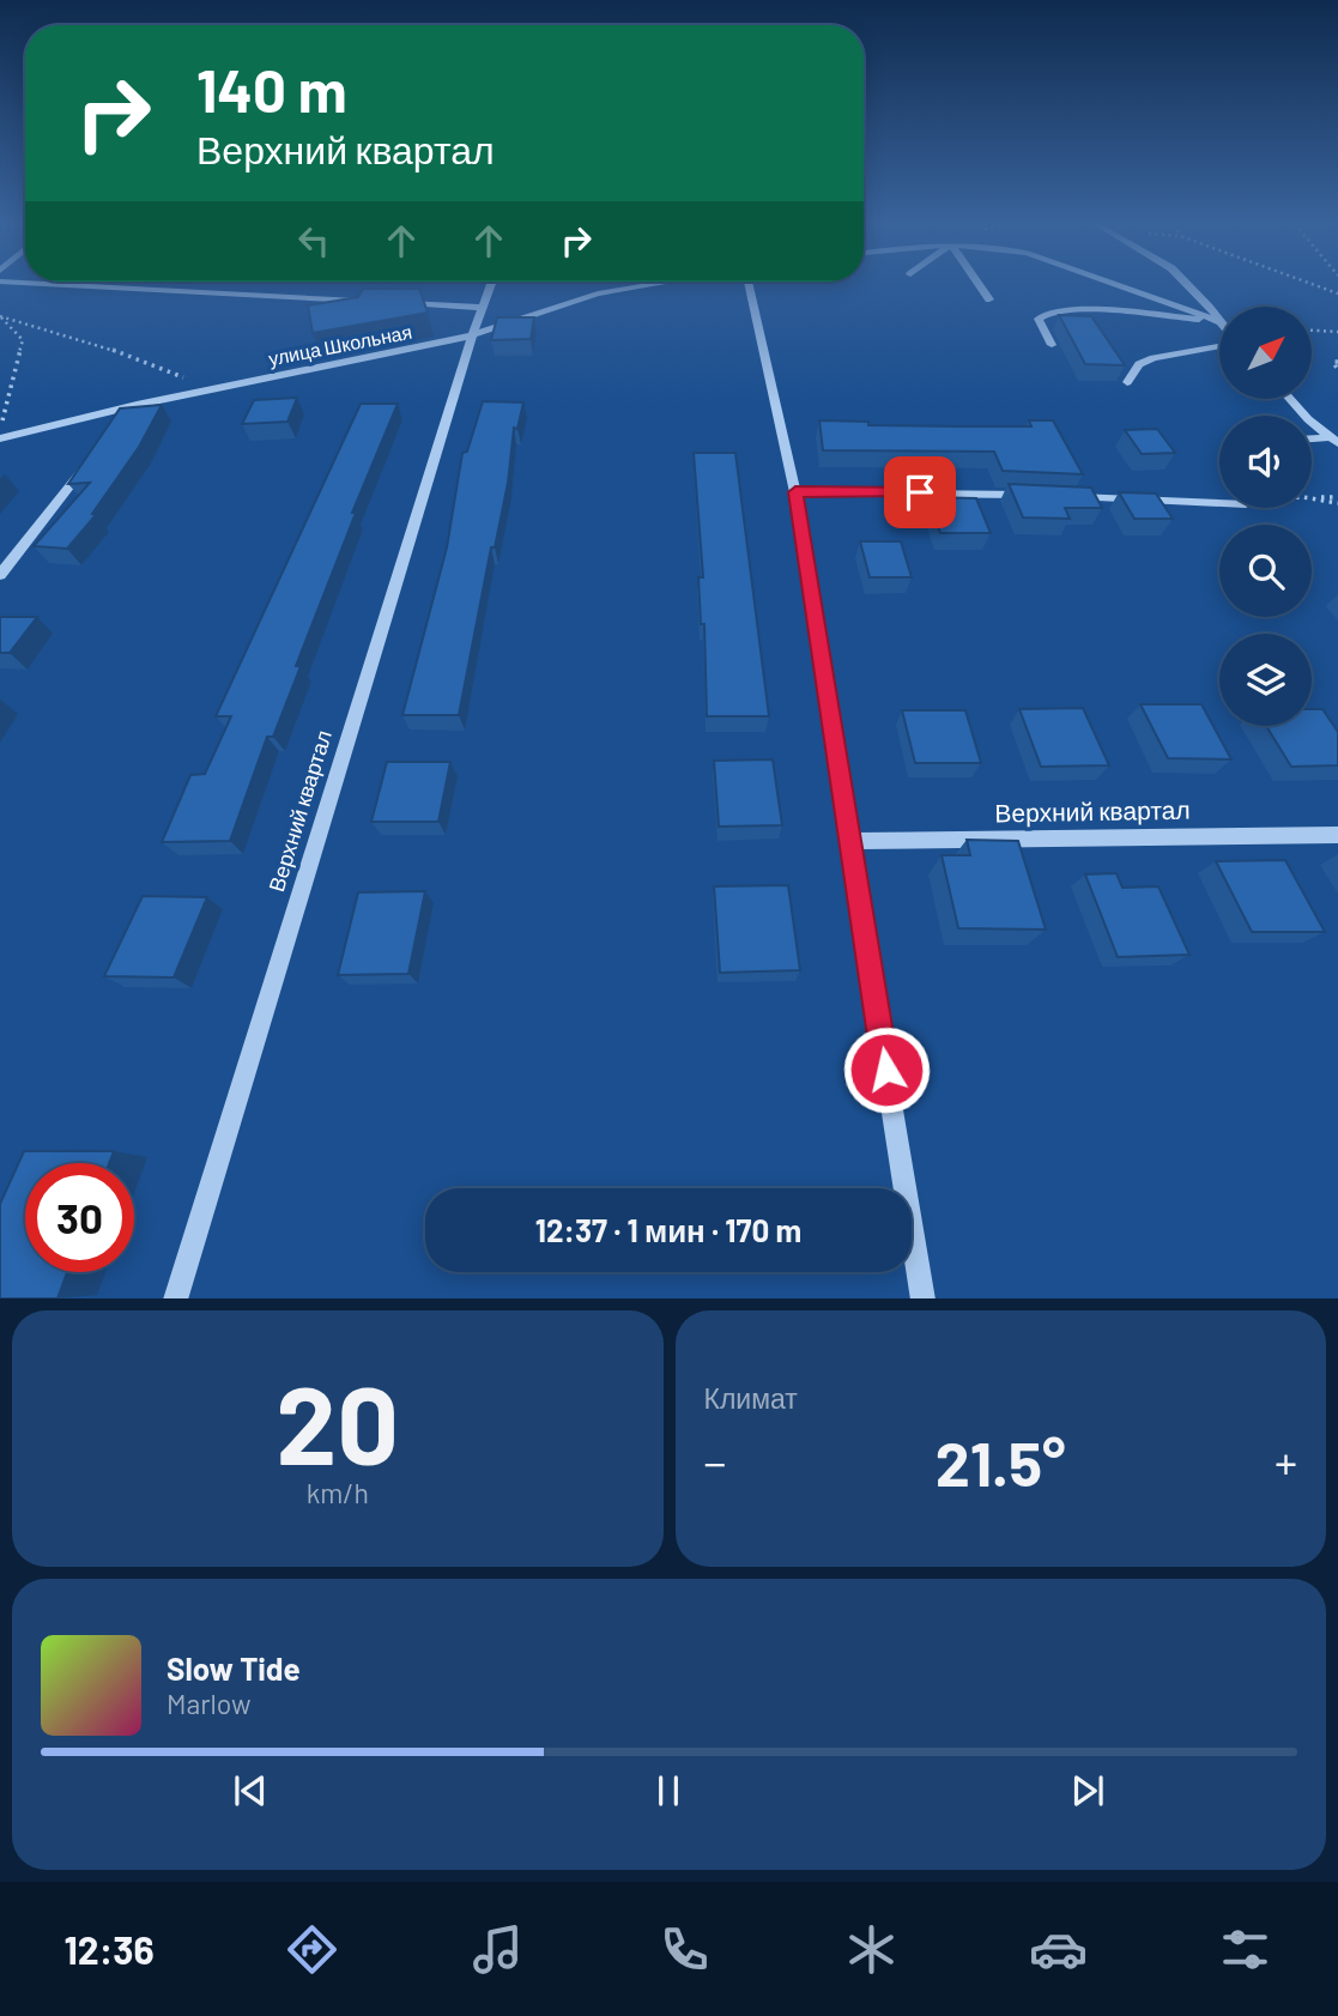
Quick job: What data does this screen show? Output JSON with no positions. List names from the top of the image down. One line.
{"streets":{"street":["улица Школьная","Верхний квартал"]},"crossings":[["улица Школьная","Верхний квартал"]],"north":"top right","page":{"turn":["140 m","Верхний квартал"],"limit":"30","trip":"12:37 · 1 мин · 170 m","tile":[["20","km/h"],"Климат"],"heat":["−","21.5°","+"],"song":["Slow Tide","Marlow"],"tabs":"12:36"}}
